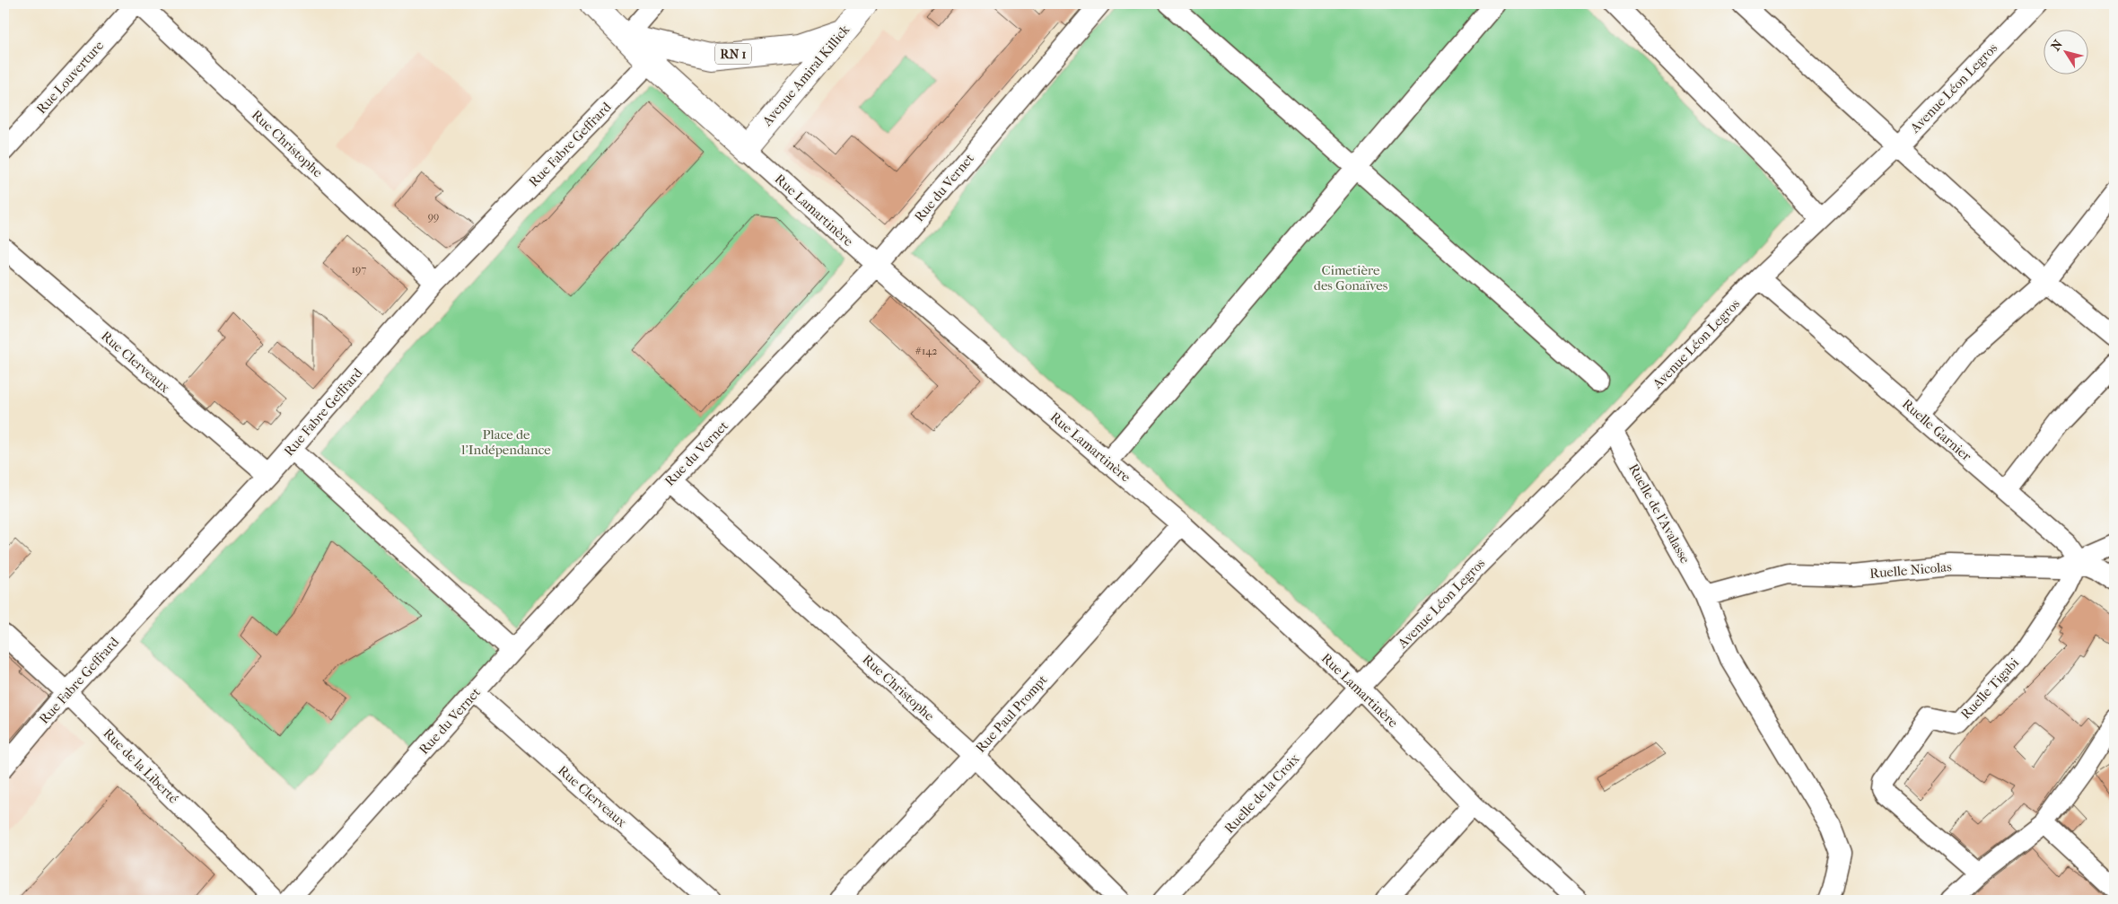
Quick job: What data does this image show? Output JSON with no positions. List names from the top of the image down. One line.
{"streets":{"main road":["RN 1","Avenue Amiral Killick","Rue Lamartinère"],"street":["Rue Louverture","Avenue Léon Legros","Rue Christophe","Rue Fabre Geffrard","Rue du Vernet","Rue Clerveaux","Ruelle Garnier","Ruelle de l'Avalasse","Ruelle Nicolas","Ruelle Tigabi","Rue Paul Prompt","Rue de la Liberté","Ruelle de la Croix"]},"crossings":[["RN 1","Avenue Amiral Killick"],["RN 1","Rue Lamartinère"],["Avenue Amiral Killick","Rue Lamartinère"],["Rue Louverture","Rue Christophe"],["Avenue Léon Legros","Rue Lamartinère"],["Avenue Léon Legros","Ruelle Garnier"],["Avenue Léon Legros","Ruelle de l'Avalasse"],["Avenue Léon Legros","Ruelle de la Croix"],["Rue Christophe","Rue Fabre Geffrard"],["Rue Christophe","Rue du Vernet"],["Rue Christophe","Rue Paul Prompt"],["Rue Fabre Geffrard","Rue Lamartinère"],["Rue Fabre Geffrard","Rue Clerveaux"],["Rue Fabre Geffrard","Rue de la Liberté"],["Rue du Vernet","Rue Lamartinère"],["Rue du Vernet","Rue Clerveaux"],["Rue Lamartinère","Rue Paul Prompt"],["Rue Lamartinère","Ruelle de la Croix"],["Ruelle Garnier","Ruelle Nicolas"],["Ruelle Garnier","Ruelle Tigabi"],["Ruelle de l'Avalasse","Ruelle Nicolas"],["Ruelle Nicolas","Ruelle Tigabi"]],"parks":["Cimetière des Gonaïves","Place de l'Indépendance"],"house_numbers":["99","197","#142"],"north":"top left"}
